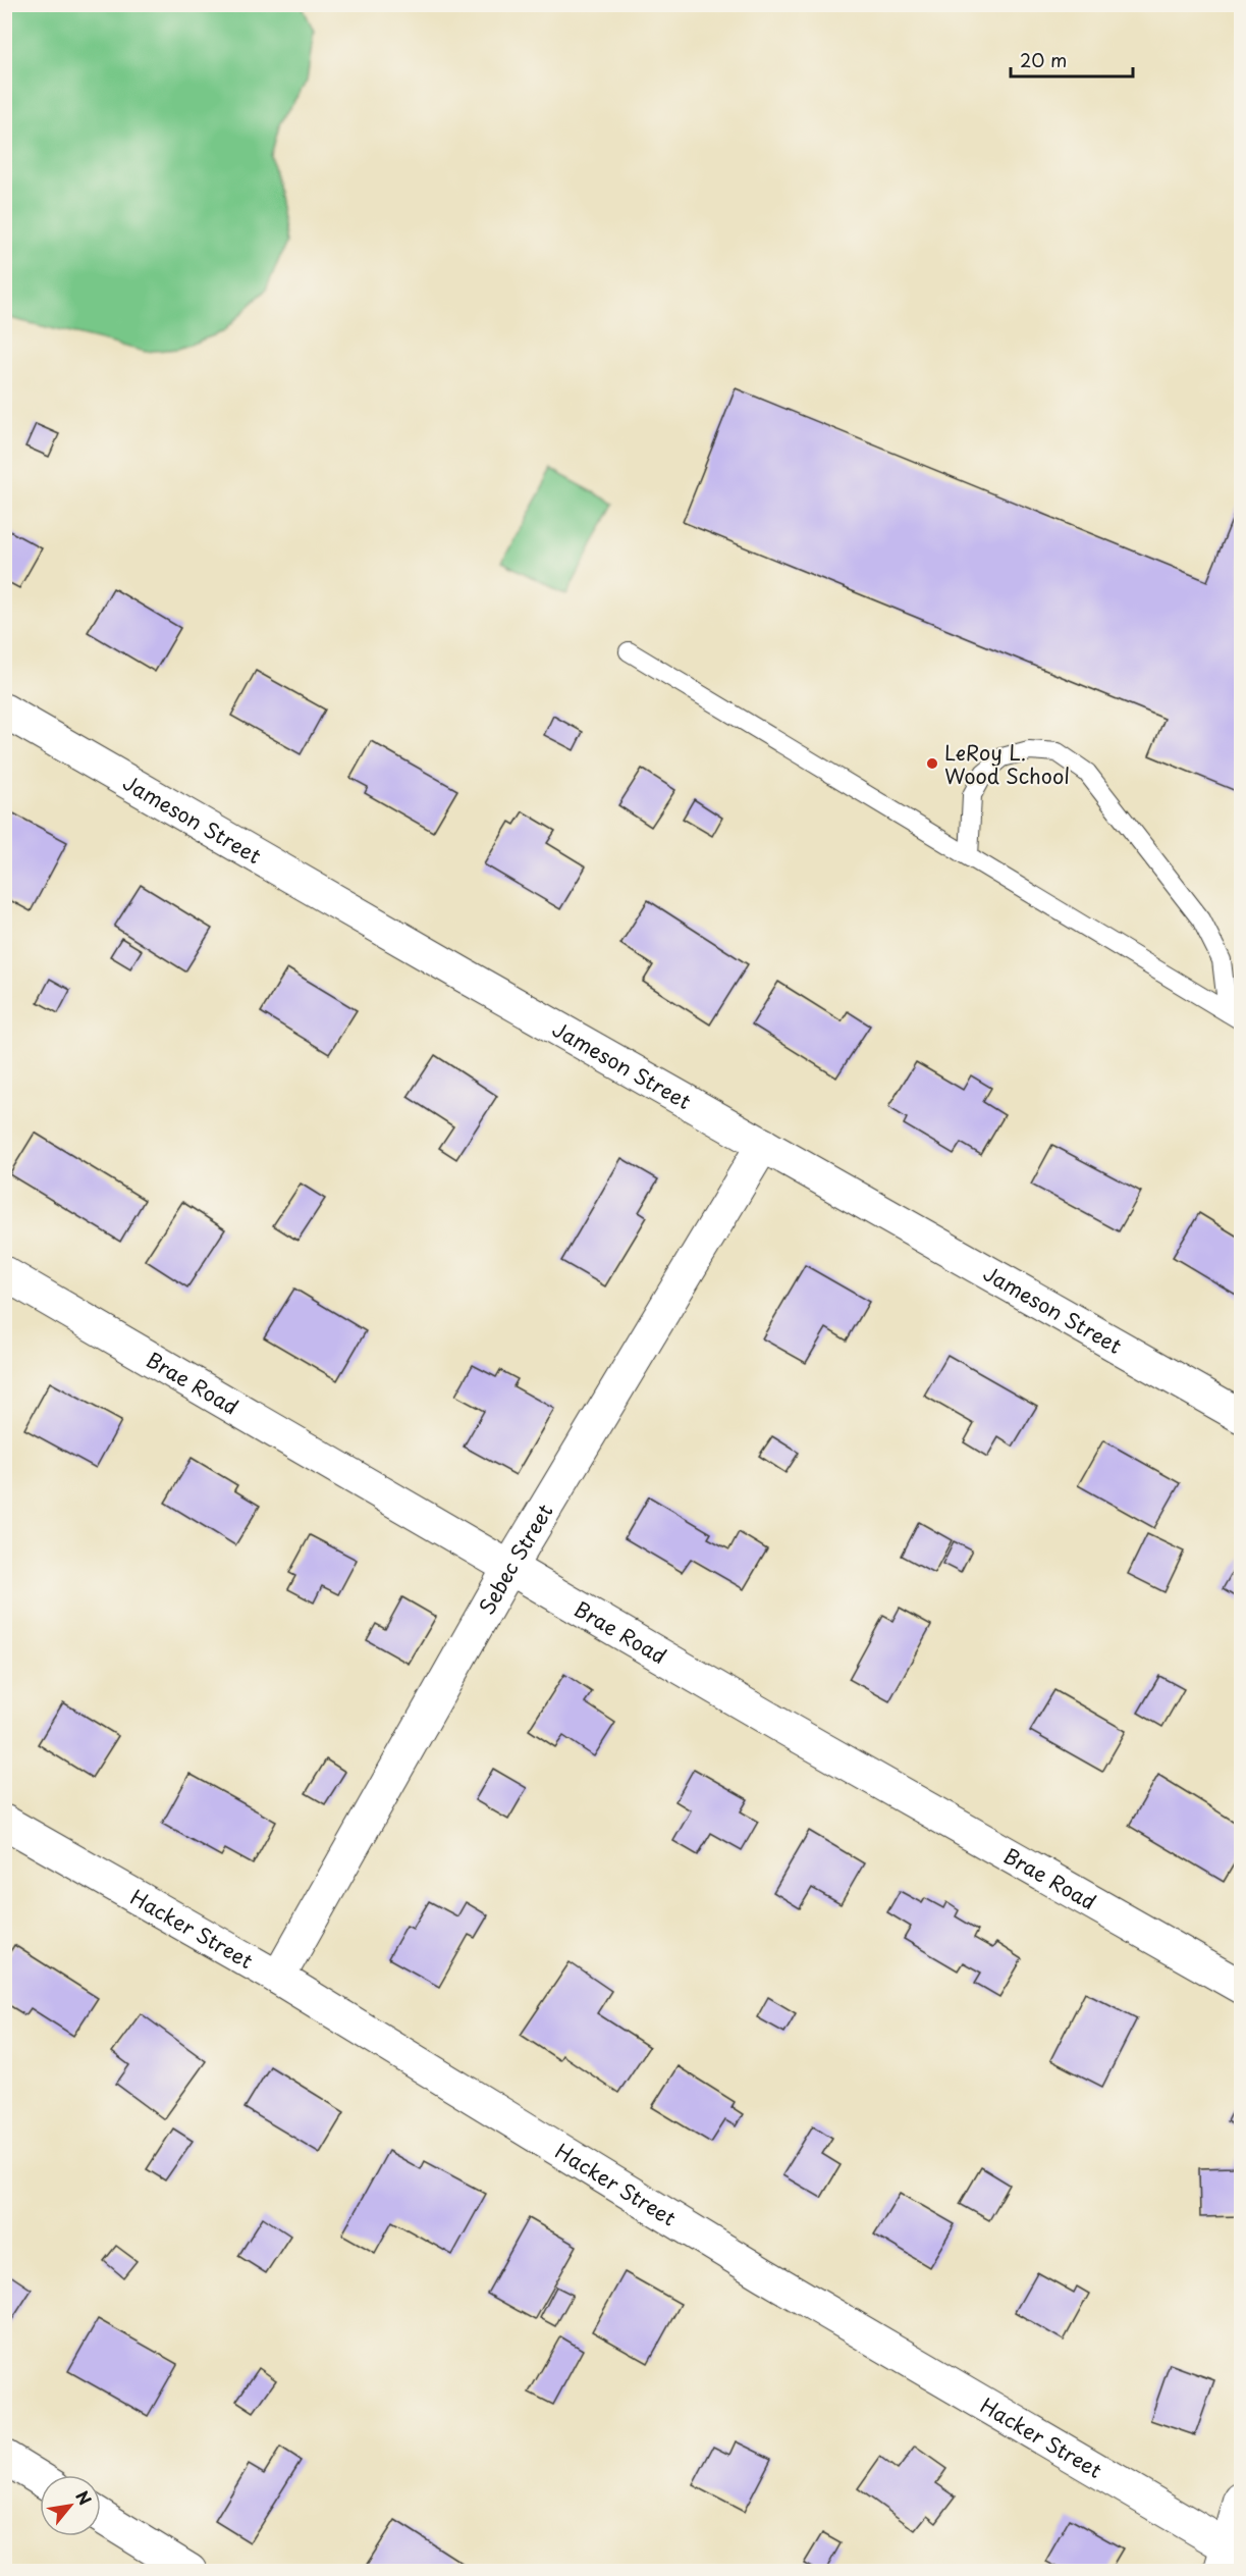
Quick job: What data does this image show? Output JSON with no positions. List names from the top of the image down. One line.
{"streets":{"street":["Jameson Street","Brae Road","Sebec Street","Hacker Street"]},"crossings":[["Jameson Street","Sebec Street"],["Brae Road","Sebec Street"],["Sebec Street","Hacker Street"]],"places":["LeRoy L. Wood School"],"scale_bar":"20 m","north":"top right"}
